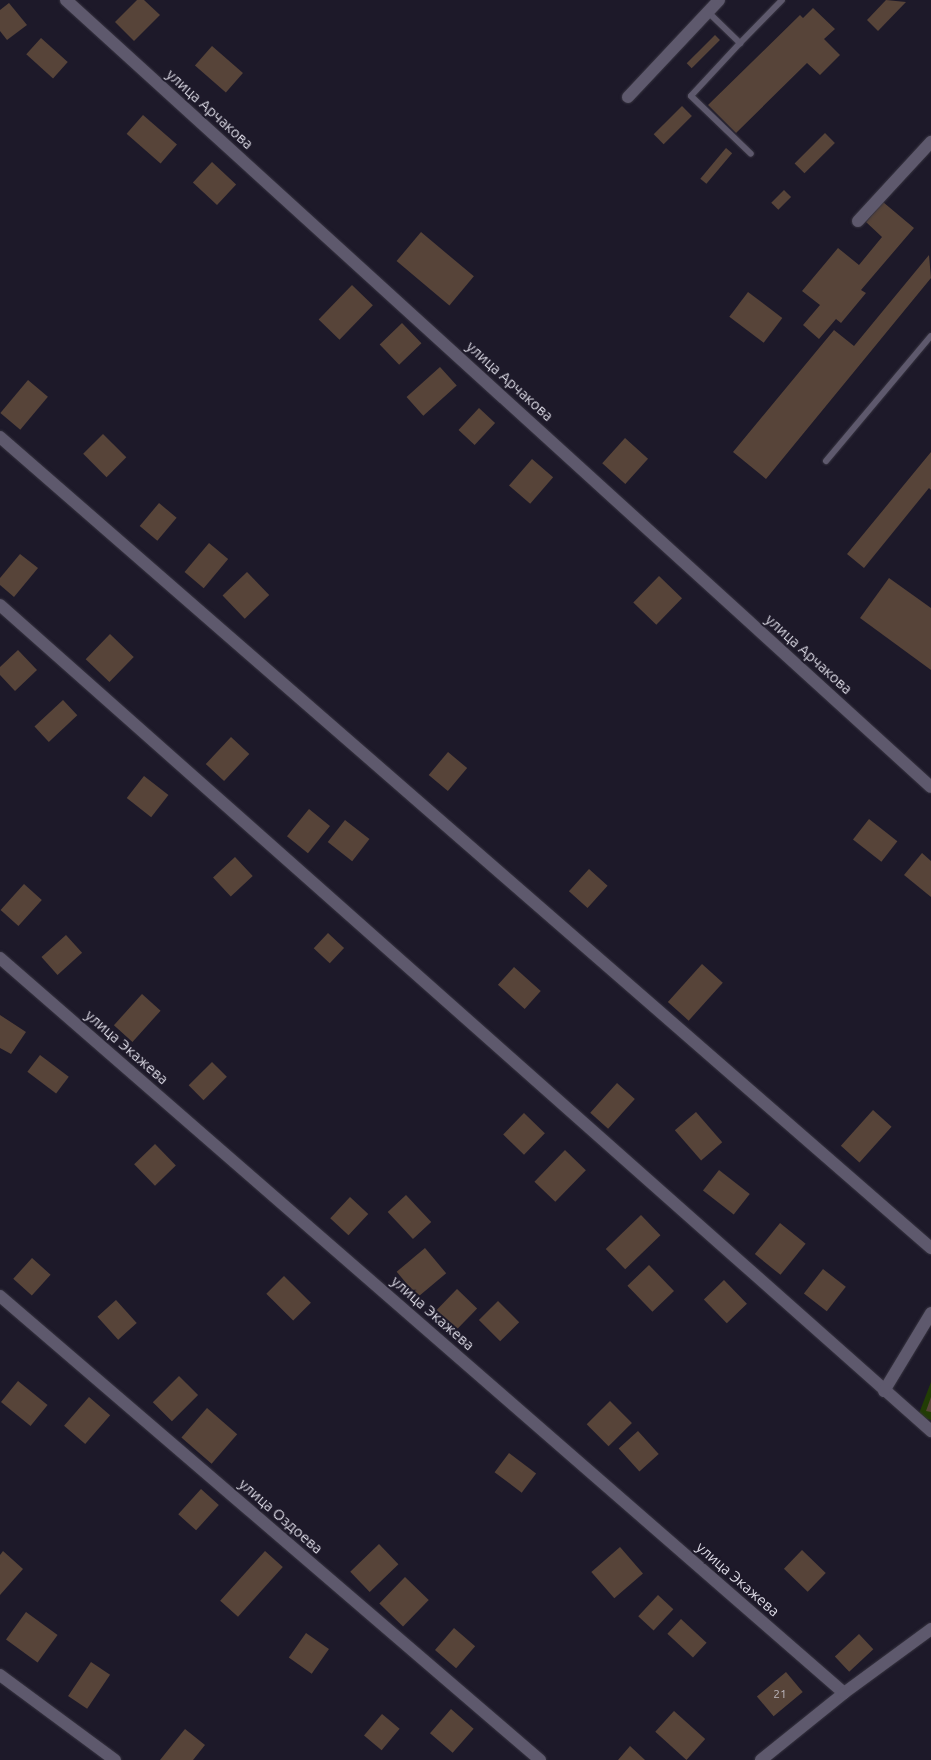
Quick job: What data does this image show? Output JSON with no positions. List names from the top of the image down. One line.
{"streets":{"street":["улица Арчакова","улица Экажева","улица Оздоева"]},"house_numbers":["21"]}
